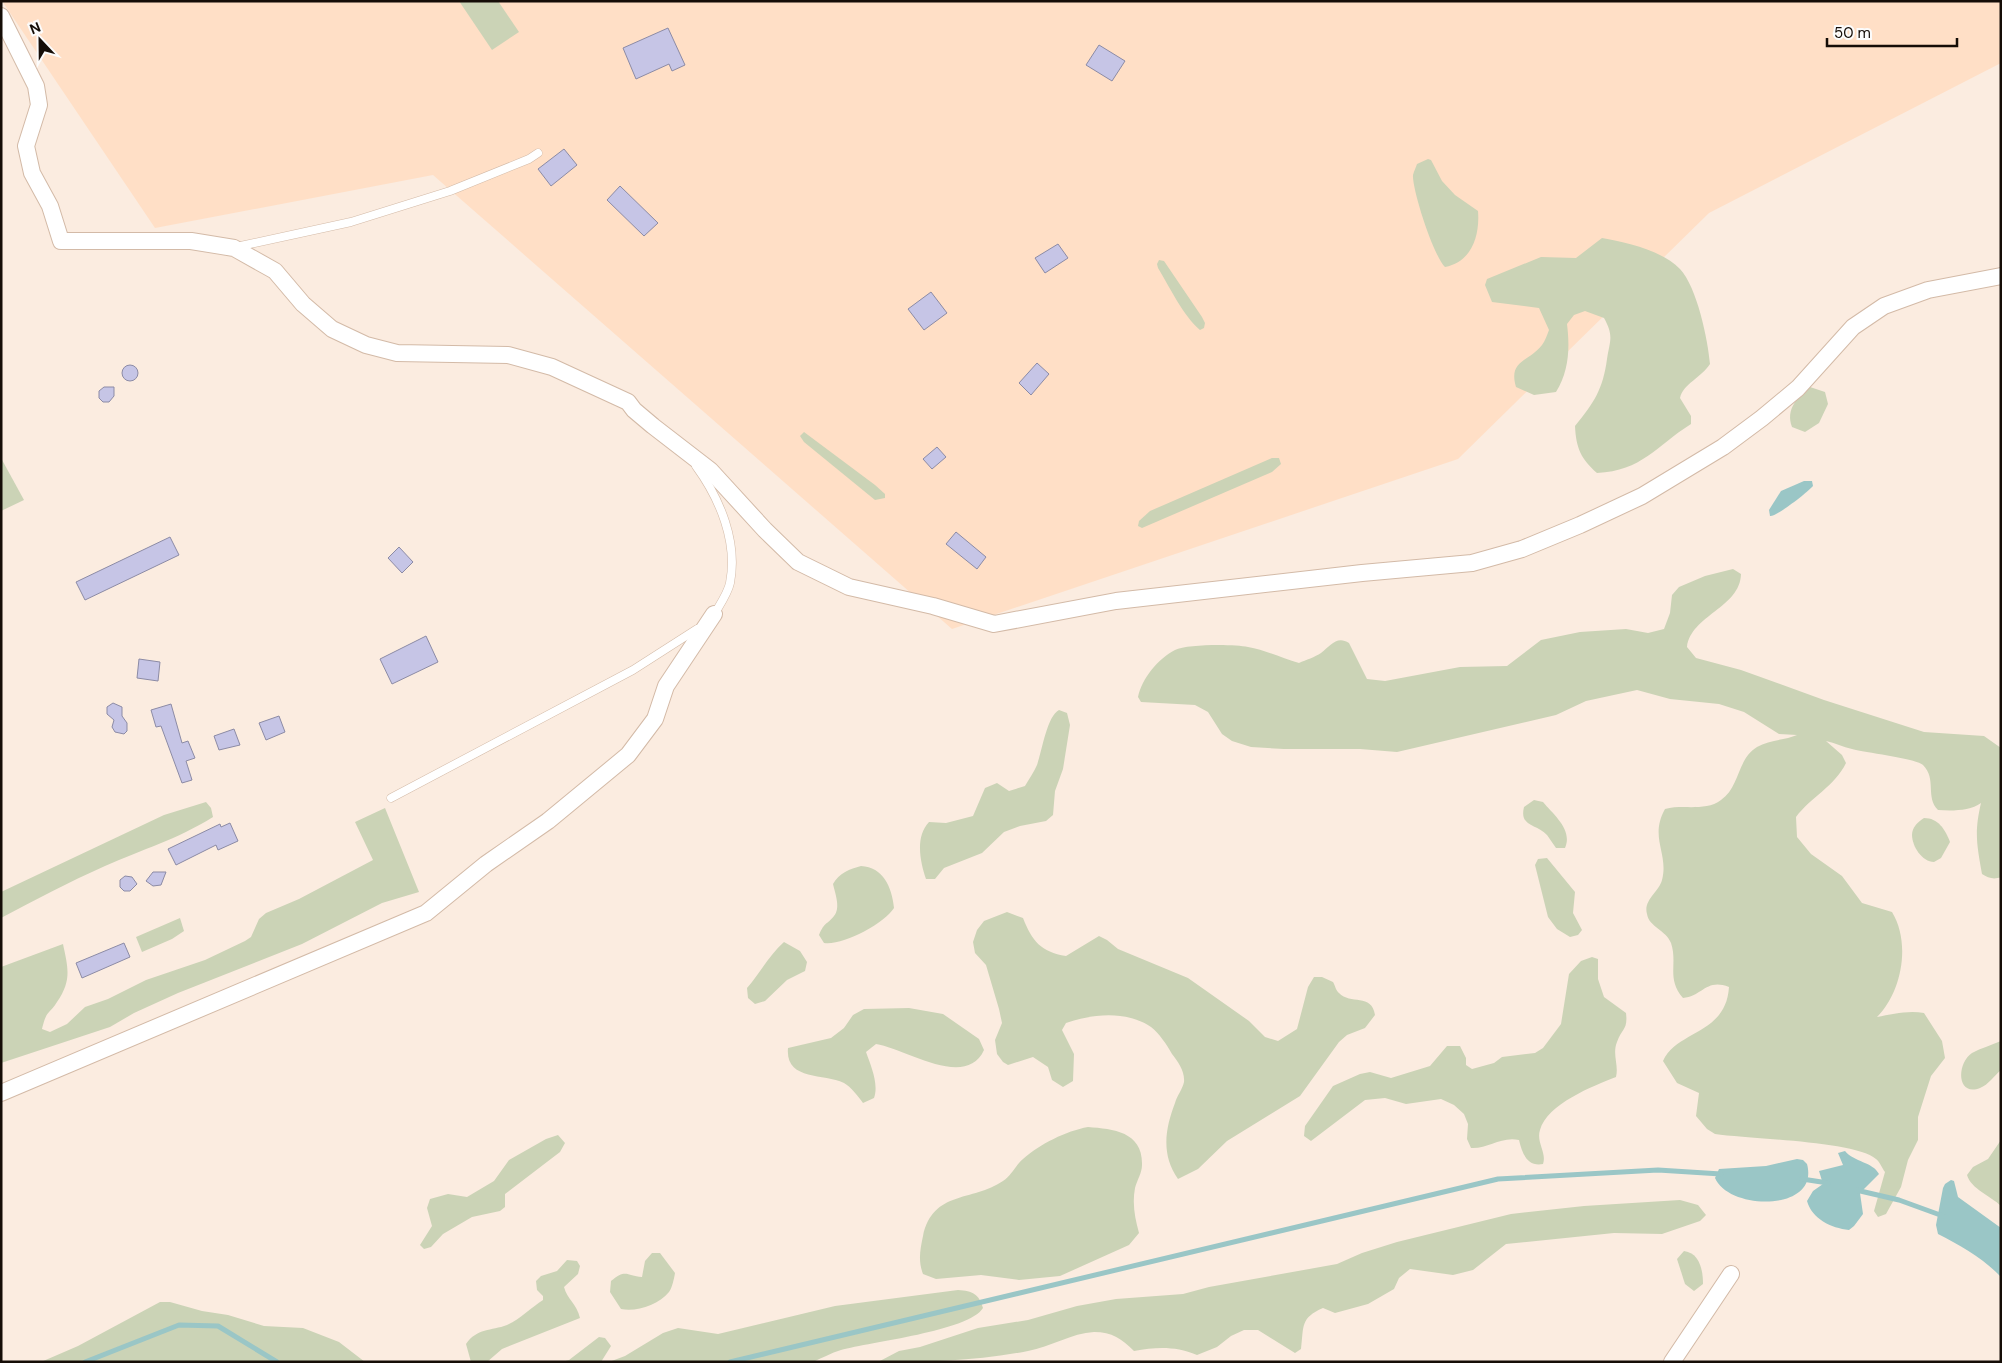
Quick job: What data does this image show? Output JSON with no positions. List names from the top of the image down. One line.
{"scale_bar":"50 m","north":"top"}
